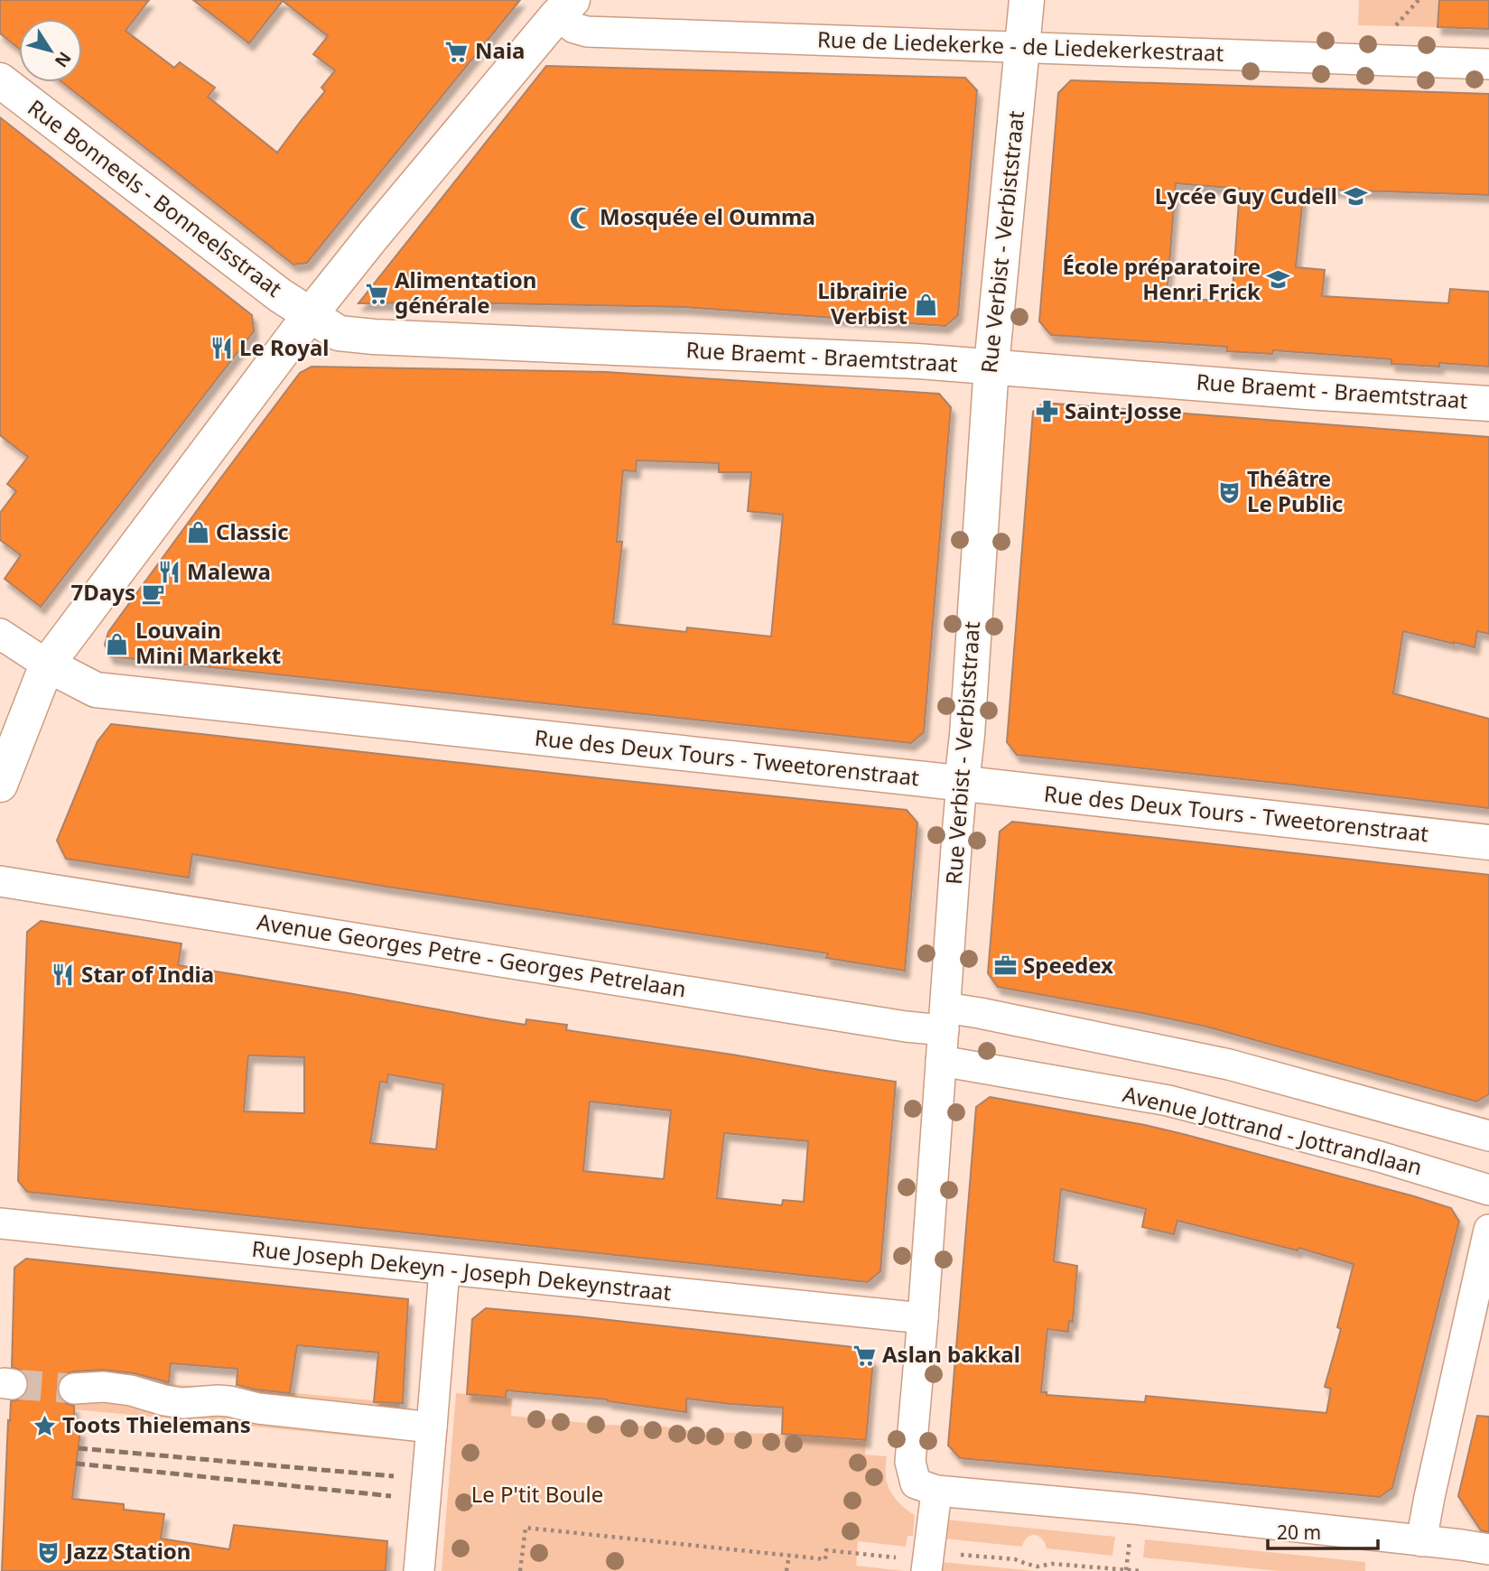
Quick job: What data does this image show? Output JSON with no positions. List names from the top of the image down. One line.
{"streets":{"main road":["Rue Bonneels - Bonneelsstraat","Rue Verbist - Verbiststraat","Rue Braemt - Braemtstraat","Rue des Deux Tours - Tweetorenstraat"],"street":["Rue de Liedekerke - de Liedekerkestraat","Avenue Georges Petre - Georges Petrelaan","Avenue Jottrand - Jottrandlaan","Rue Joseph Dekeyn - Joseph Dekeynstraat"]},"crossings":[["Rue de Liedekerke - de Liedekerkestraat","Rue Verbist - Verbiststraat"],["Rue Bonneels - Bonneelsstraat","Rue Braemt - Braemtstraat"],["Rue Verbist - Verbiststraat","Rue Braemt - Braemtstraat"],["Rue Verbist - Verbiststraat","Rue des Deux Tours - Tweetorenstraat"],["Rue Verbist - Verbiststraat","Avenue Georges Petre - Georges Petrelaan"],["Rue Verbist - Verbiststraat","Avenue Jottrand - Jottrandlaan"],["Rue Verbist - Verbiststraat","Rue Joseph Dekeyn - Joseph Dekeynstraat"]],"parks":["Le P'tit Boule"],"places":{"supermarket":["Naia","Alimentation générale","Aslan bakkal"],"school or university":["Lycée Guy Cudell","École préparatoire Henri Frick"],"mosque":["Mosquée el Oumma"],"shop":["Librairie Verbist","Classic","Louvain Mini Markekt"],"restaurant":["Le Royal","Malewa","Star of India"],"pharmacy":["Saint-Josse"],"theatre":["Théâtre Le Public","Jazz Station"],"cafe":["7Days"],"office":["Speedex"],"place":["Toots Thielemans"]},"scale_bar":"20 m","north":"bottom right"}
